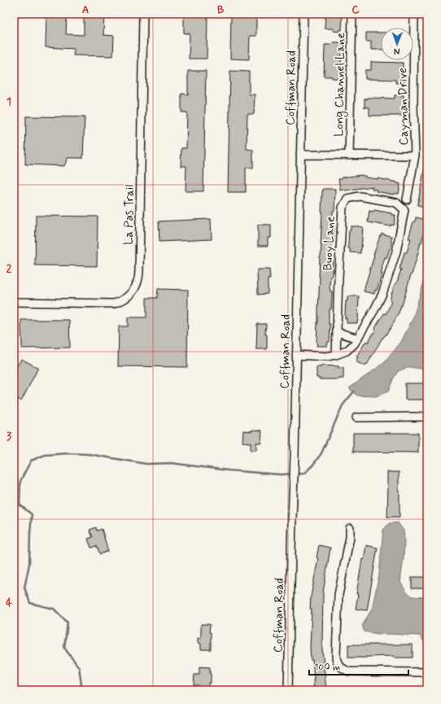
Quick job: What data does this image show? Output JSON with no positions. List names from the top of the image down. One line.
{"streets":{"street":["Long Channel Lane","Coffman Road","Cayman Drive","La Pas Trail","Buoy Lane"]},"scale_bar":"100 m","north":"bottom","grid":{"columns":["A","B","C"],"rows":["1","2","3","4"]}}
